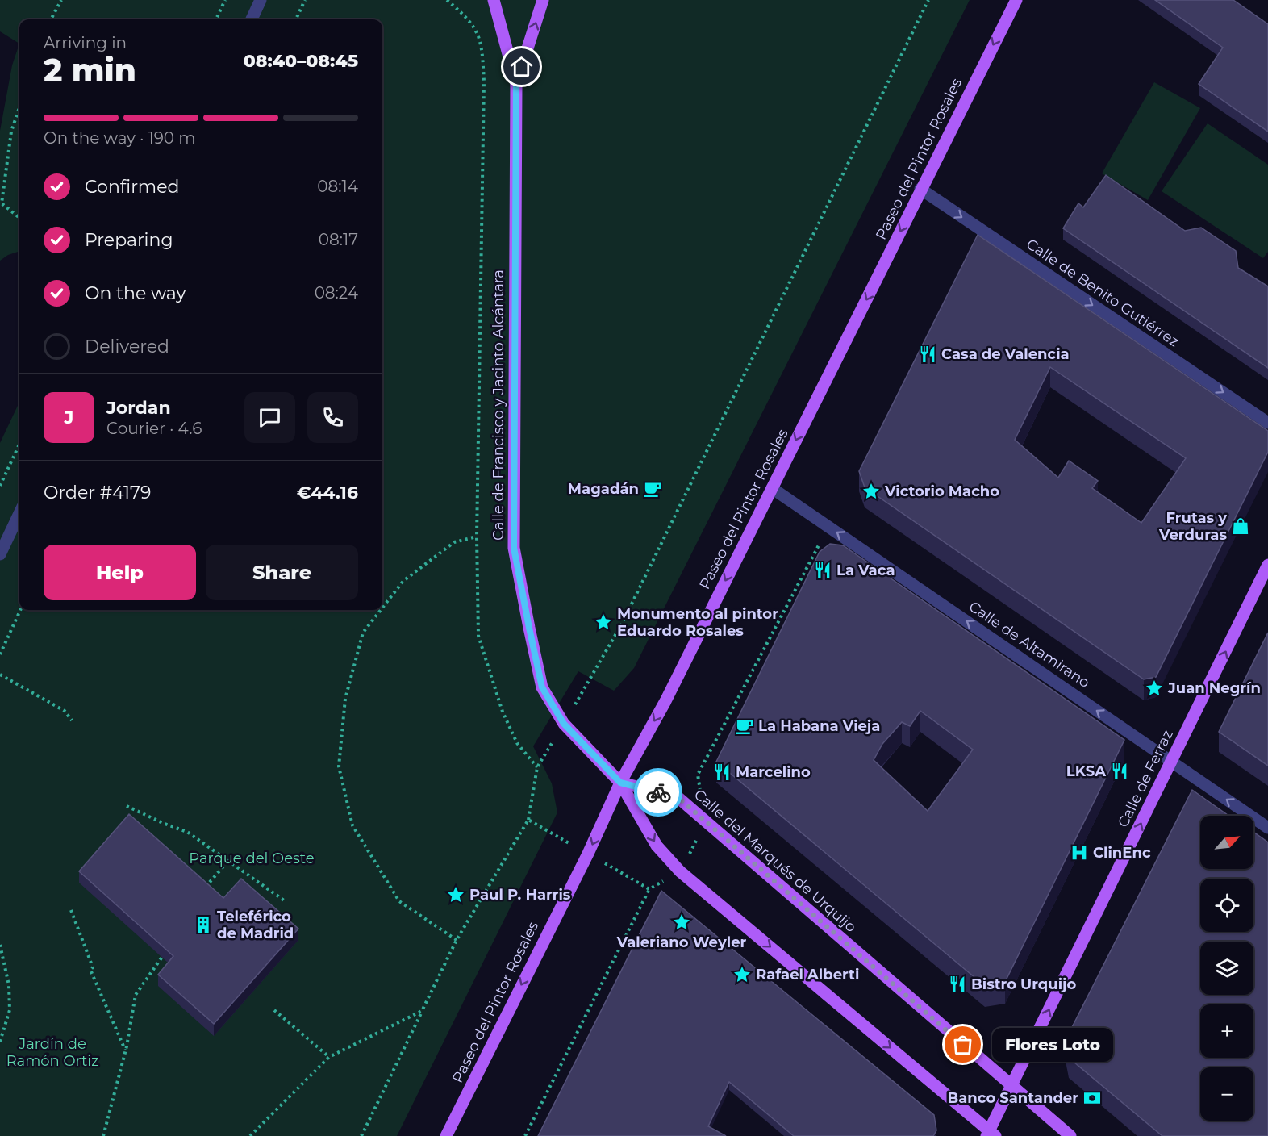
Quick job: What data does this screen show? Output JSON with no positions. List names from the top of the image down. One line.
{"streets":{"main road":["Paseo del Pintor Rosales","Calle de Francisco y Jacinto Alcántara","Calle de Ferraz","Calle del Marqués de Urquijo"],"street":["Calle de Benito Gutiérrez","Calle de Altamirano"]},"crossings":[["Paseo del Pintor Rosales","Calle de Benito Gutiérrez"],["Paseo del Pintor Rosales","Calle de Francisco y Jacinto Alcántara"],["Paseo del Pintor Rosales","Calle de Altamirano"],["Paseo del Pintor Rosales","Calle del Marqués de Urquijo"],["Calle de Francisco y Jacinto Alcántara","Calle del Marqués de Urquijo"],["Calle de Altamirano","Calle de Ferraz"],["Calle de Ferraz","Calle del Marqués de Urquijo"]],"one_way":["Paseo del Pintor Rosales","Calle de Benito Gutiérrez","Calle de Altamirano","Calle de Ferraz"],"parks":["Parque del Oeste","Jardín de Ramón Ortiz"],"places":{"restaurant":["Casa de Valencia","La Vaca","LKSA","Marcelino","Bistro Urquijo"],"cafe":["Magadán","La Habana Vieja"],"place":["Victorio Macho","Monumento al pintor Eduardo Rosales","Juan Negrín","Paul P. Harris","Valeriano Weyler","Rafael Alberti"],"shop":["Frutas y Verduras"],"hospital":["ClinEnc"],"building":["Teleférico de Madrid"],"other":["Flores Loto"],"bank":["Banco Santander"]},"north":"top right","page":{"heading":["2 min","Arriving in","08:40–08:45"],"panel":["Jordan","Courier · 4.6","Order #4179","€44.16"],"bar":"On the way · 190 m","list":[["Confirmed","08:14"],["Preparing","08:17"],["On the way","08:24"],"Delivered"],"round":"J","buttons":["Help","Share"],"map_buttons":["+","−"],"bubble":"Flores Loto"}}
